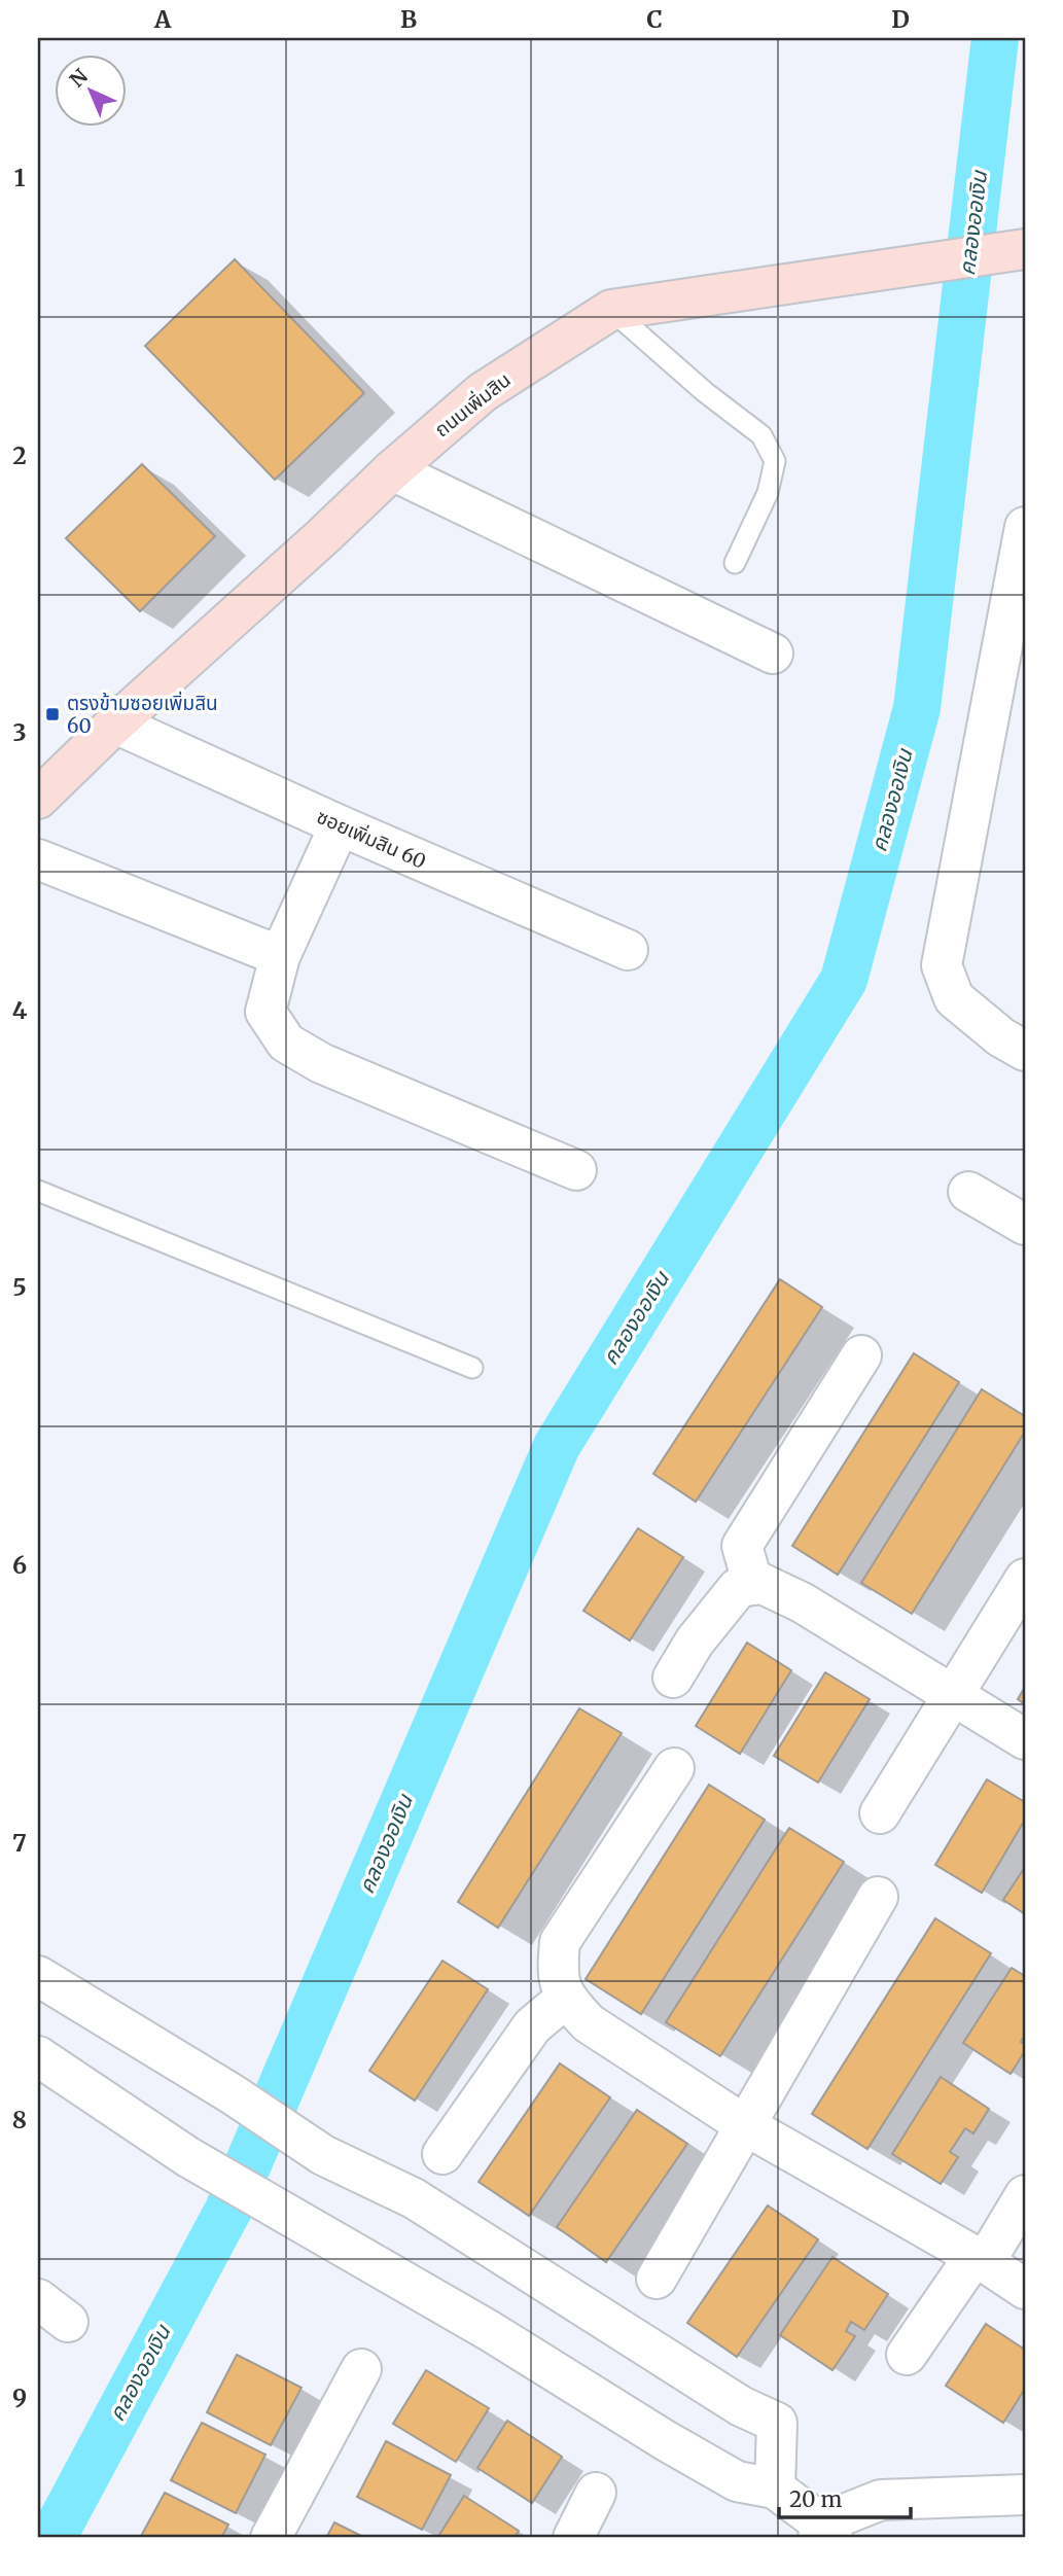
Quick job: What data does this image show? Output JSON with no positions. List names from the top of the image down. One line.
{"streets":{"street":["ถนนเพิ่มสิน","ซอยเพิ่มสิน 60"]},"crossings":[["ถนนเพิ่มสิน","ซอยเพิ่มสิน 60"]],"water":["คลองออเงิน"],"places":{"transit":["ตรงข้ามซอยเพิ่มสิน 60"]},"scale_bar":"20 m","north":"top left","grid":{"columns":["A","B","C","D"],"rows":["1","2","3","4","5","6","7","8","9"]}}
